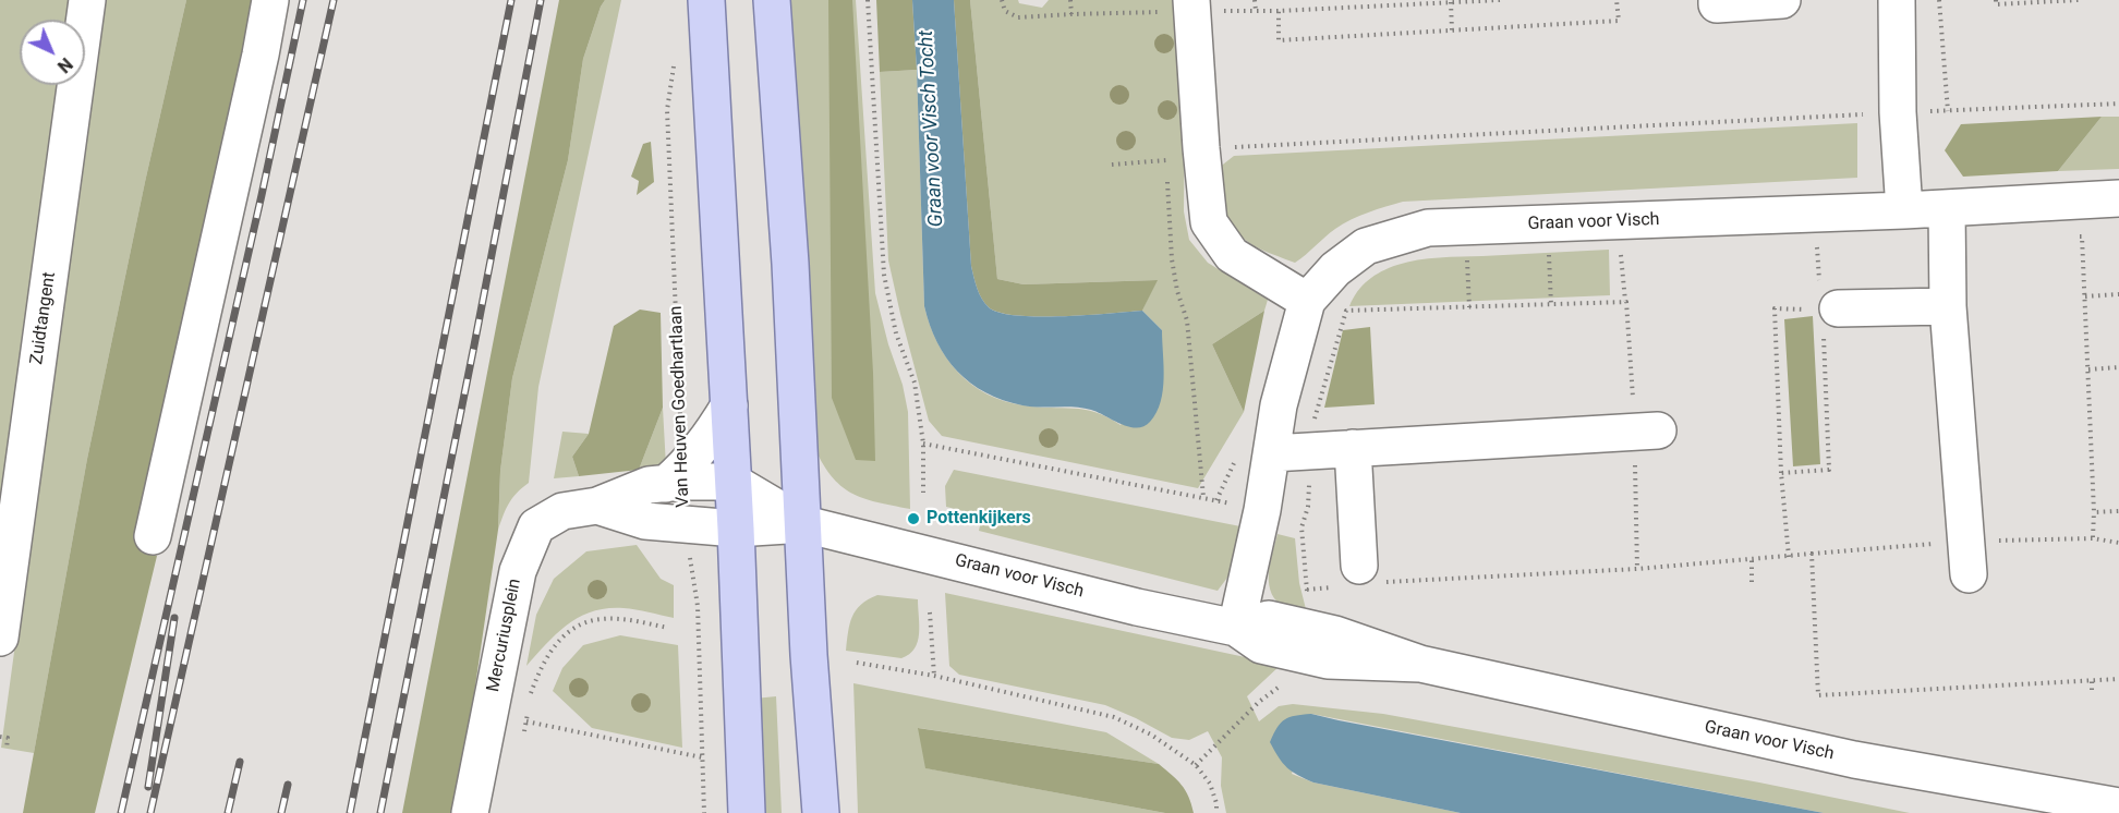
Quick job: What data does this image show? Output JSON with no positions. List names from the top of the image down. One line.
{"streets":{"street":["Graan voor Visch","Zuidtangent","Mercuriusplein"],"path":["Van Heuven Goedhartlaan"]},"crossings":[["Graan voor Visch","Mercuriusplein"],["Van Heuven Goedhartlaan","Mercuriusplein"]],"water":["Graan voor Visch Tocht"],"places":["Pottenkijkers"],"north":"bottom right"}
